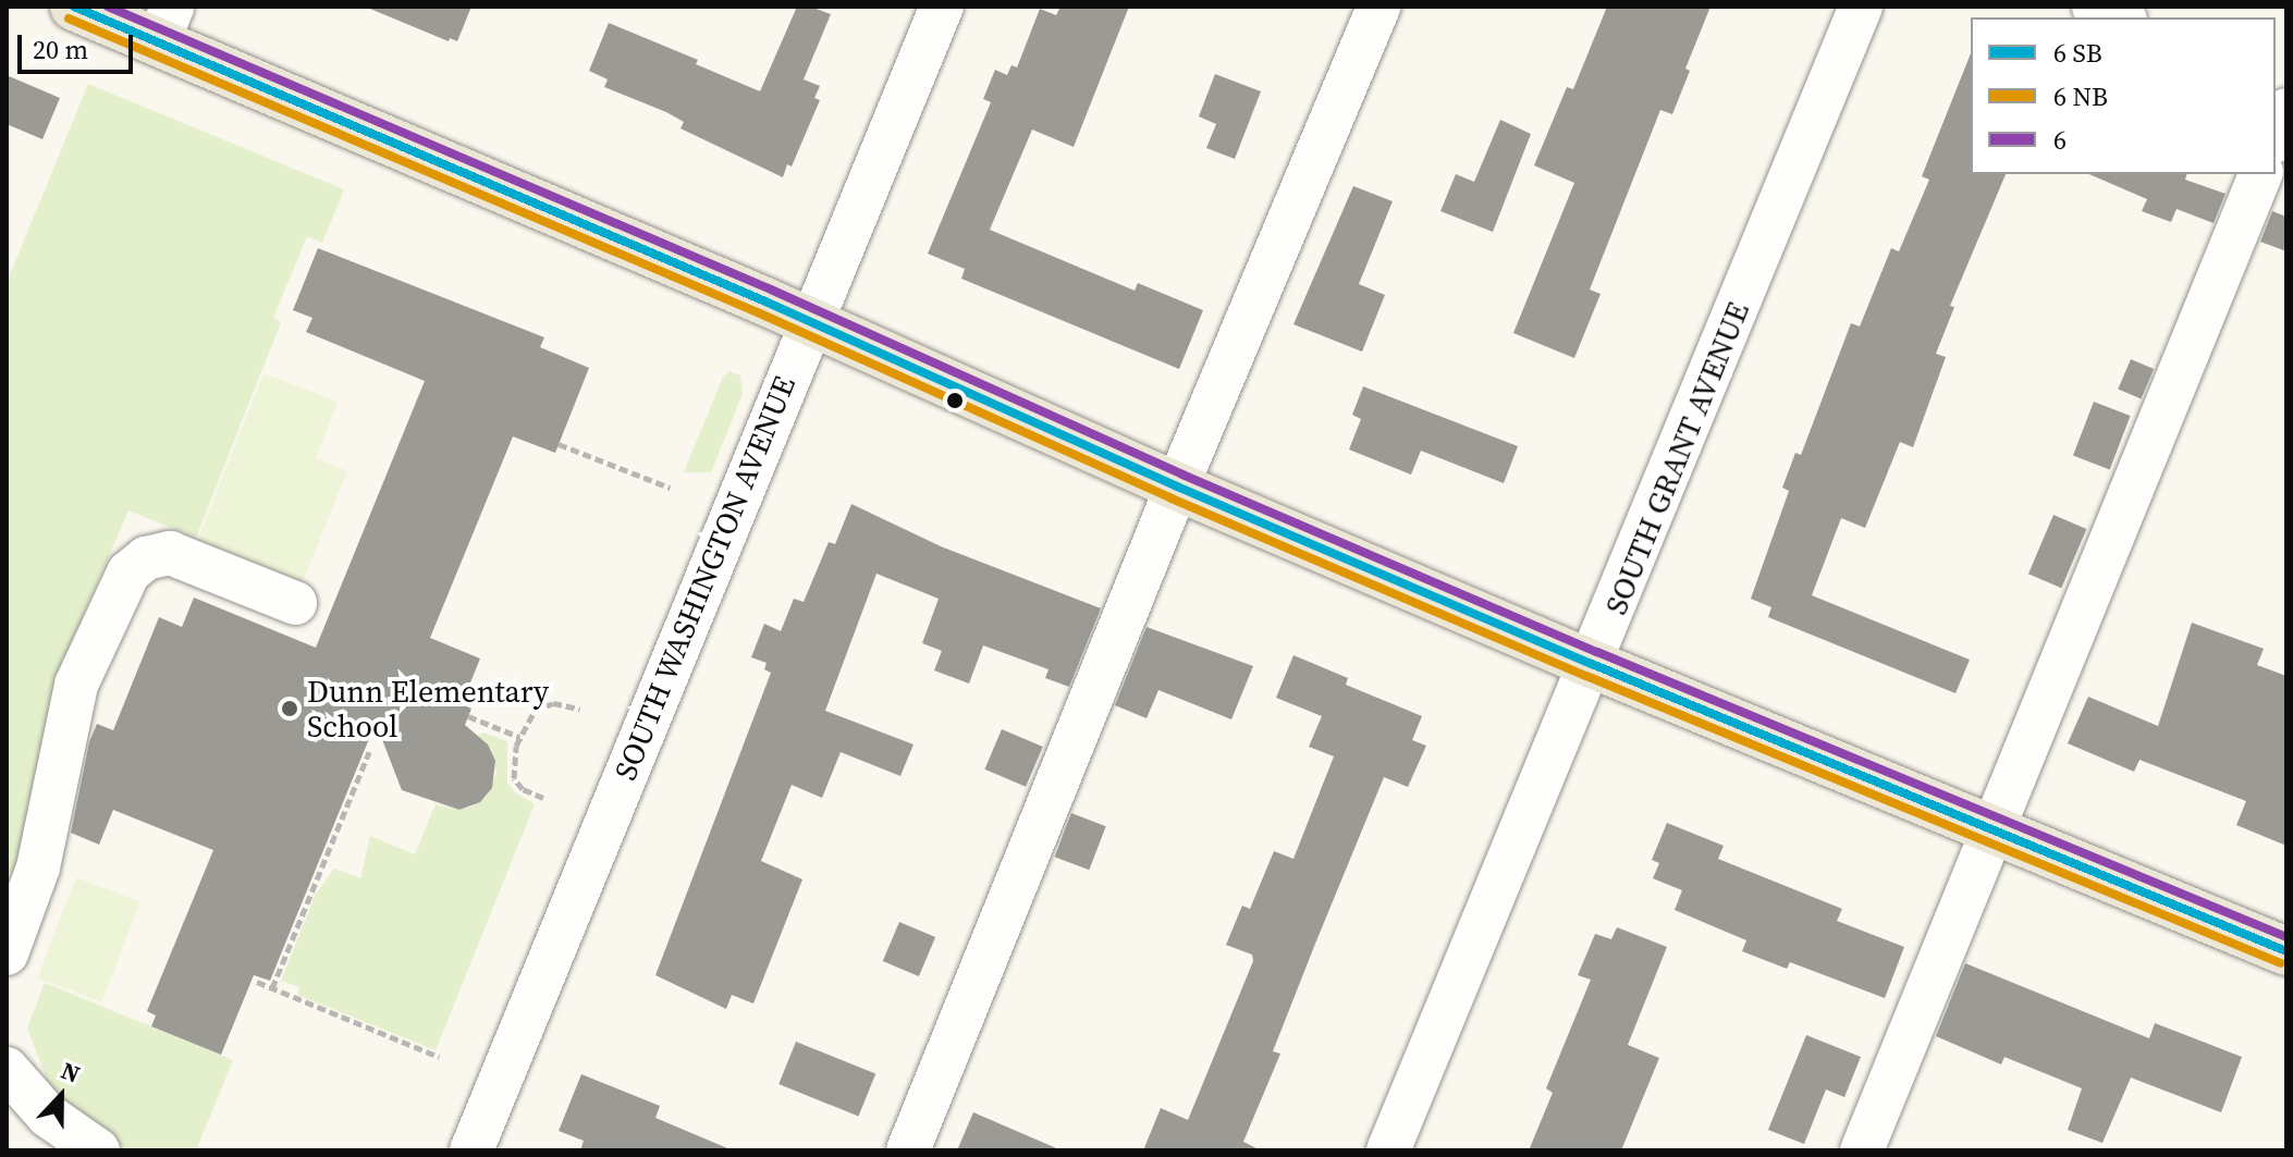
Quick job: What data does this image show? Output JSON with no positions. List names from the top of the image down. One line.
{"streets":{"street":["SOUTH GRANT AVENUE","SOUTH WASHINGTON AVENUE"]},"places":["Dunn Elementary School"],"lines":["transit line 6"],"legend":["6 SB","6 NB","6"],"scale_bar":"20 m","north":"top"}
